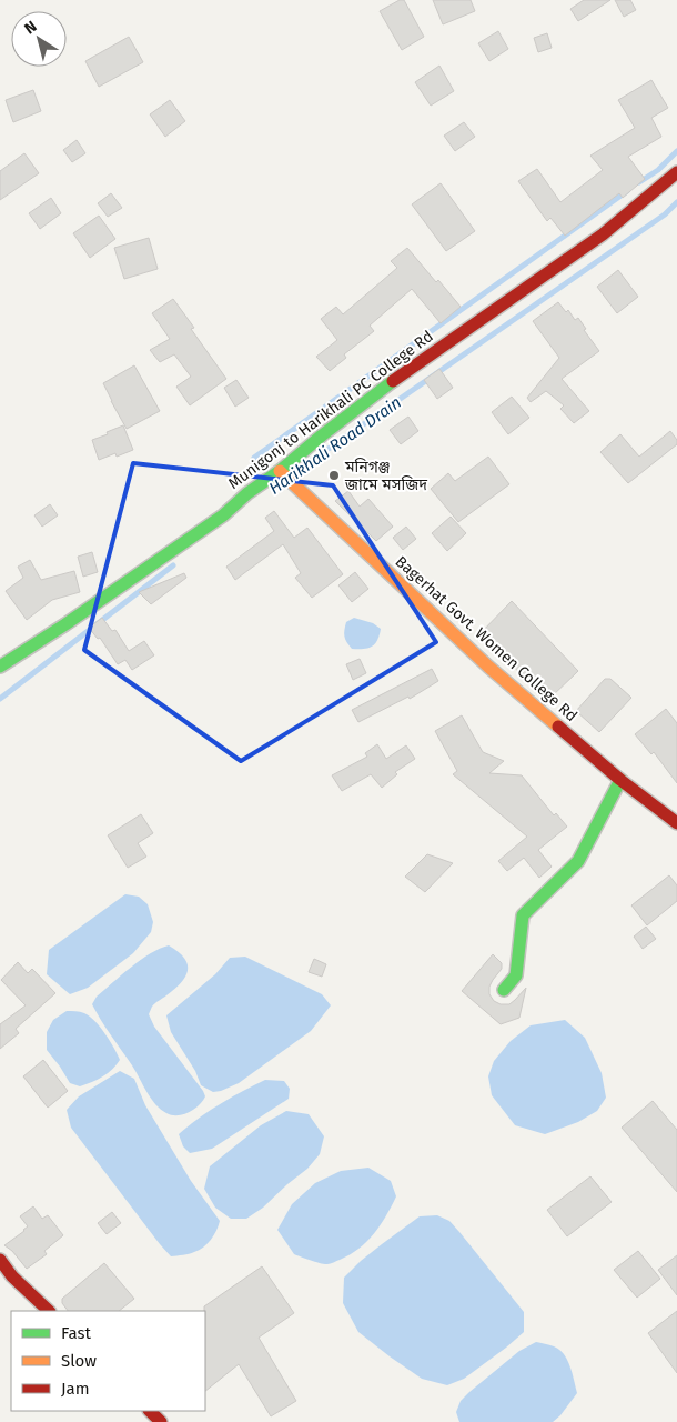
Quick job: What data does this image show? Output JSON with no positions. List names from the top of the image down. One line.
{"streets":{"street":["Munigonj to Harikhali PC College Rd","Bagerhat Govt. Women College Rd"]},"crossings":[["Munigonj to Harikhali PC College Rd","Bagerhat Govt. Women College Rd"]],"water":["Harikhali Road Drain"],"places":["মনিগঞ্জ জামে মসজিদ"],"legend":["Fast","Slow","Jam"],"north":"top left"}
